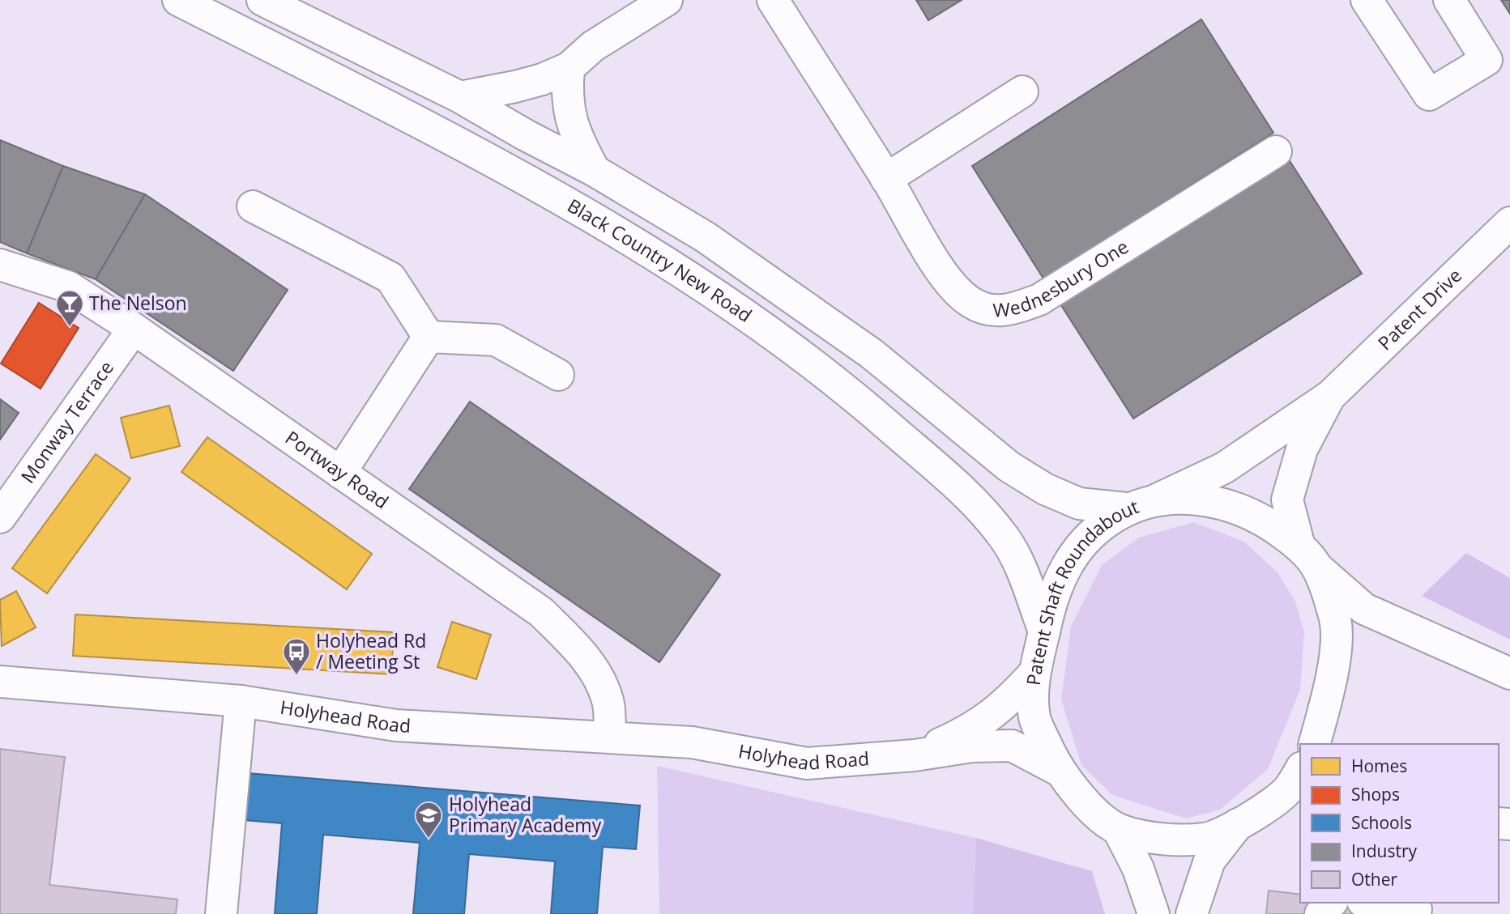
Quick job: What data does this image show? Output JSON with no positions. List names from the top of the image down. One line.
{"streets":{"main road":["Black Country New Road","Wednesbury One","Patent Drive","Monway Terrace","Portway Road","Patent Shaft Roundabout","Holyhead Road"]},"crossings":[["Black Country New Road","Patent Shaft Roundabout"],["Patent Drive","Patent Shaft Roundabout"],["Monway Terrace","Portway Road"],["Portway Road","Holyhead Road"],["Patent Shaft Roundabout","Holyhead Road"]],"places":{"bar":["The Nelson"],"bus stop":["Holyhead Rd / Meeting St"],"school or university":["Holyhead Primary Academy"]},"legend":["Homes","Shops","Schools","Industry","Other"]}
